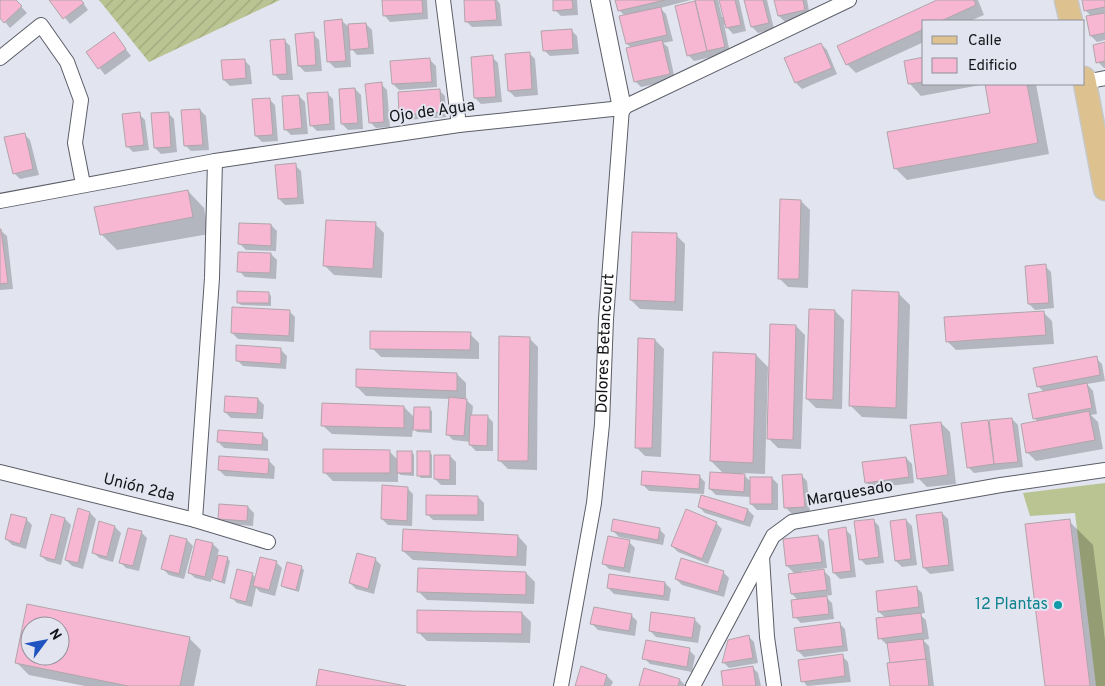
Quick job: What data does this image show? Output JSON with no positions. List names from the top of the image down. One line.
{"streets":{"street":["Ojo de Agua","Dolores Betancourt","Unión 2da","Marquesado"]},"crossings":[["Ojo de Agua","Dolores Betancourt"]],"places":["12 Plantas"],"legend":["Calle","Edificio"],"north":"top right"}
